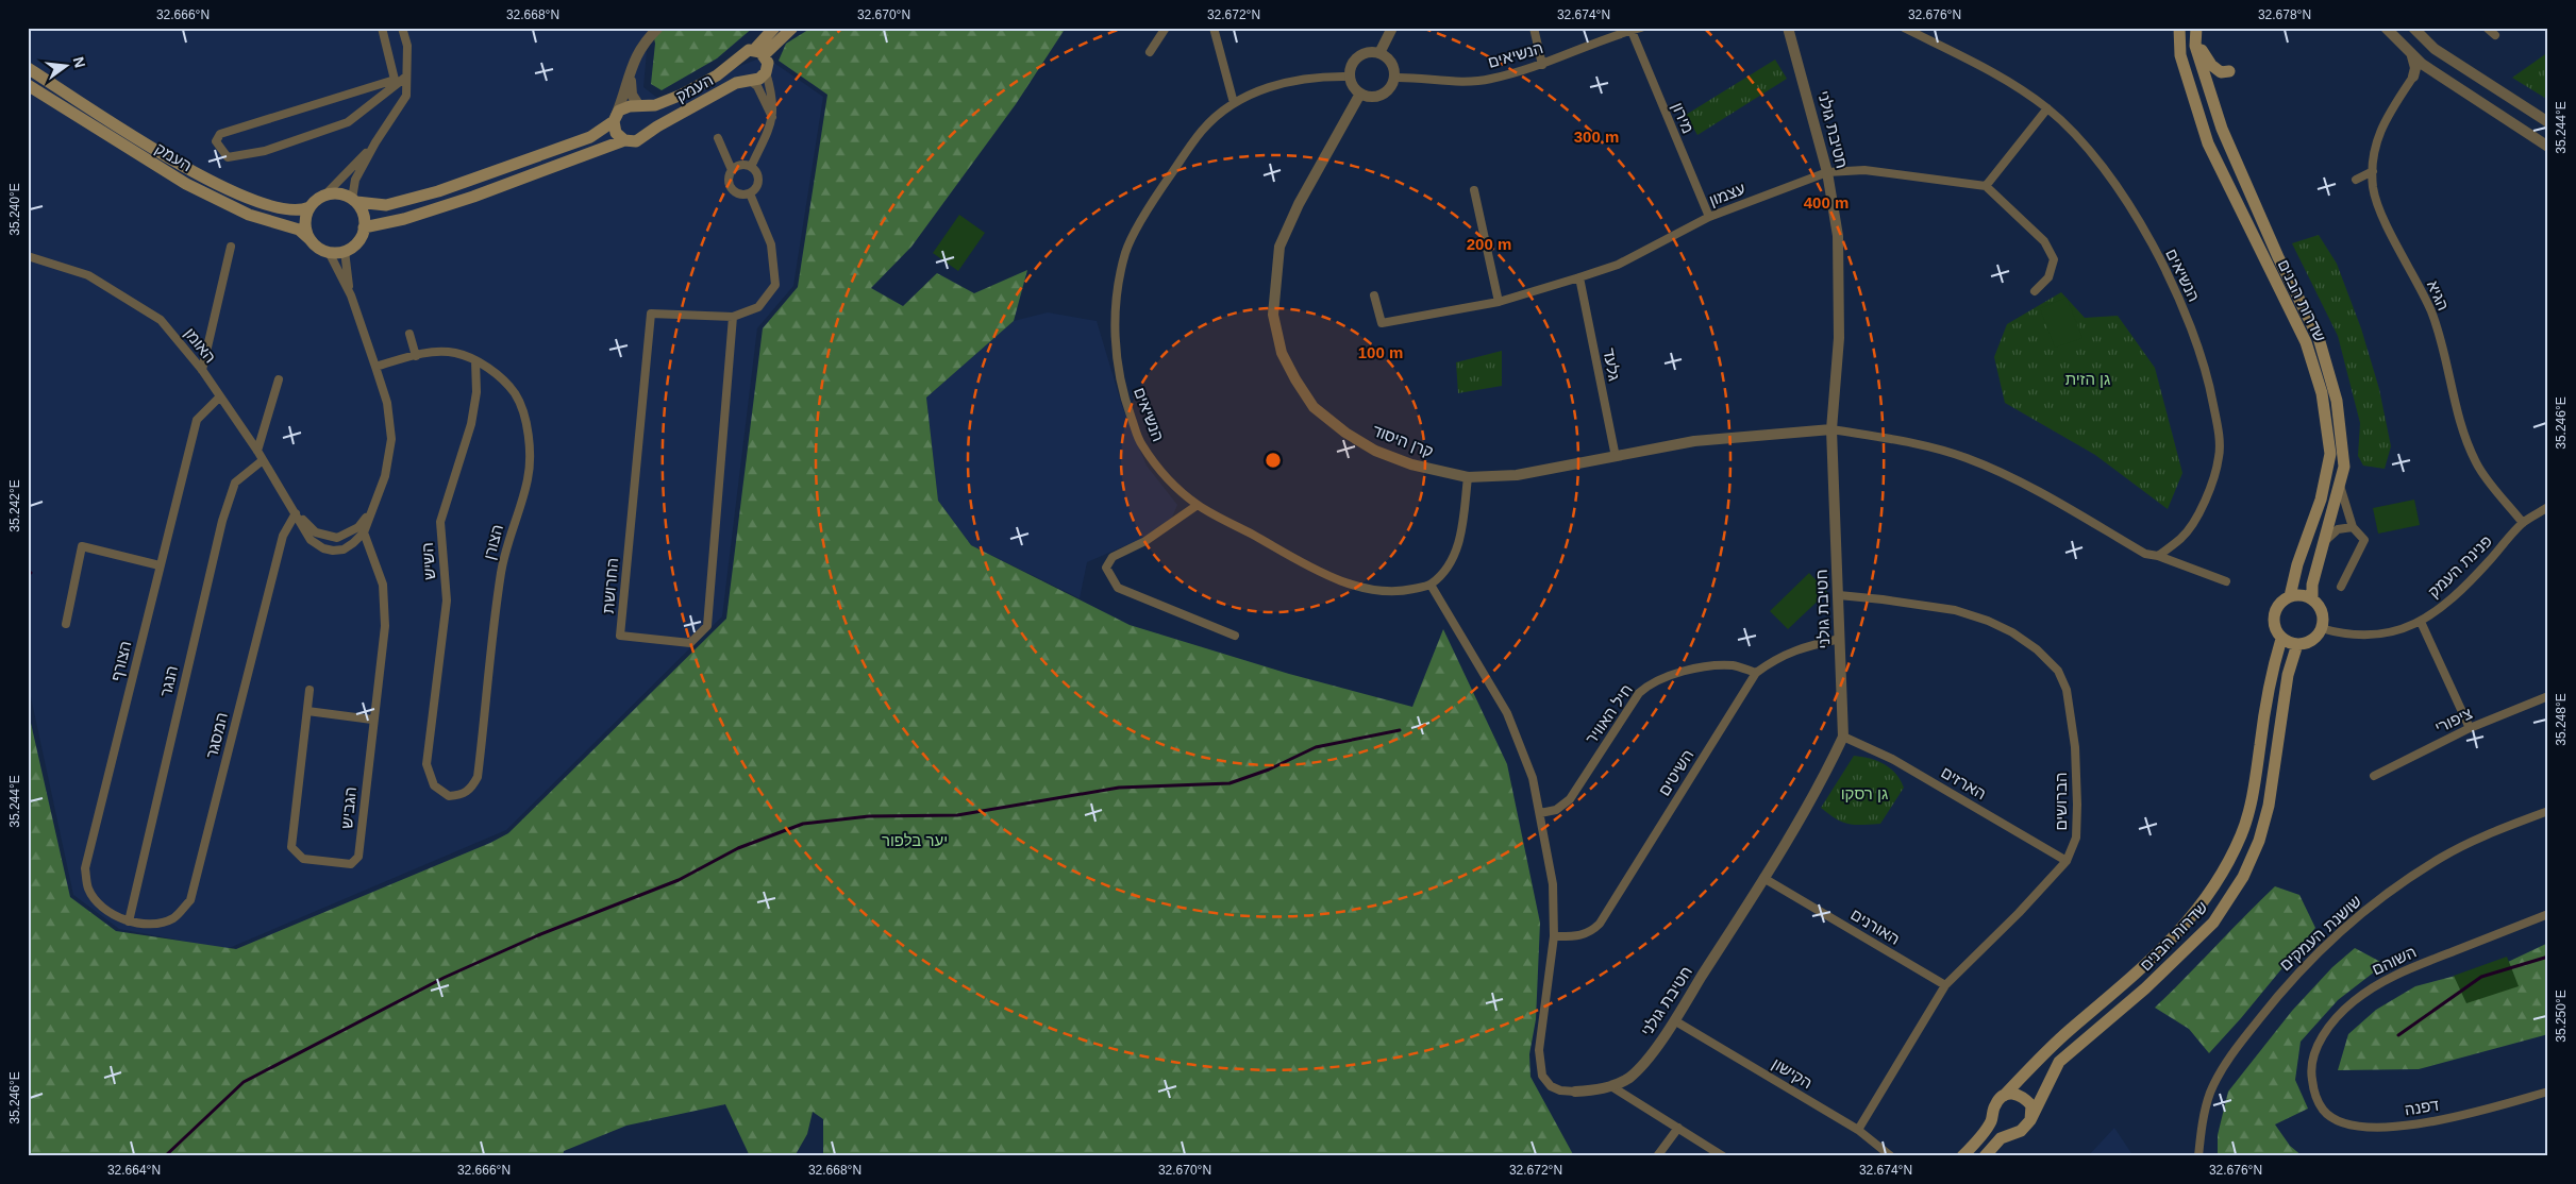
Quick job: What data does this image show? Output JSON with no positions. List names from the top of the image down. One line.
{"streets":{"main road":["העמק","שדרות הבנים"],"street":["הנשיאים","מירון","חטיבת גולני","עצמון","הגיא","האומן","גלעד","קרן היסוד","הצורן","השיש","פנינת העמק","החרושת","הצורף","הנגר","חיל האוויר","ציפורי","המסגר","השיטים","הארזים","הברושים","הגביש","האורנים","שושנת העמקים","השוהם","הקישון","דפנה"]},"crossings":[["הנשיאים","מירון"],["הנשיאים","קרן היסוד"],["מירון","עצמון"],["חטיבת גולני","עצמון"],["חטיבת גולני","קרן היסוד"],["חטיבת גולני","השיטים"],["חטיבת גולני","הארזים"],["חטיבת גולני","הברושים"],["חטיבת גולני","האורנים"],["חטיבת גולני","הקישון"],["עצמון","גלעד"],["הגיא","פנינת העמק"],["שדרות הבנים","פנינת העמק"],["האומן","הצורף"],["האומן","הנגר"],["האומן","המסגר"],["גלעד","קרן היסוד"],["הצורן","השיש"],["הצורף","הנגר"],["הצורף","המסגר"],["הנגר","המסגר"],["חיל האוויר","השיטים"],["הארזים","הברושים"],["הברושים","האורנים"],["הברושים","הקישון"],["השוהם","דפנה"]],"parks":["גן הזית","גן רסקו","יער בלפור"],"north":"right","coordinates":["32.666°N","32.668°N","32.670°N","32.672°N","32.674°N","32.676°N","32.678°N","35.244°E","35.240°E","35.246°E","35.242°E","35.248°E","35.250°E","32.664°N"],"rings":["300 m","400 m","200 m","100 m"]}
